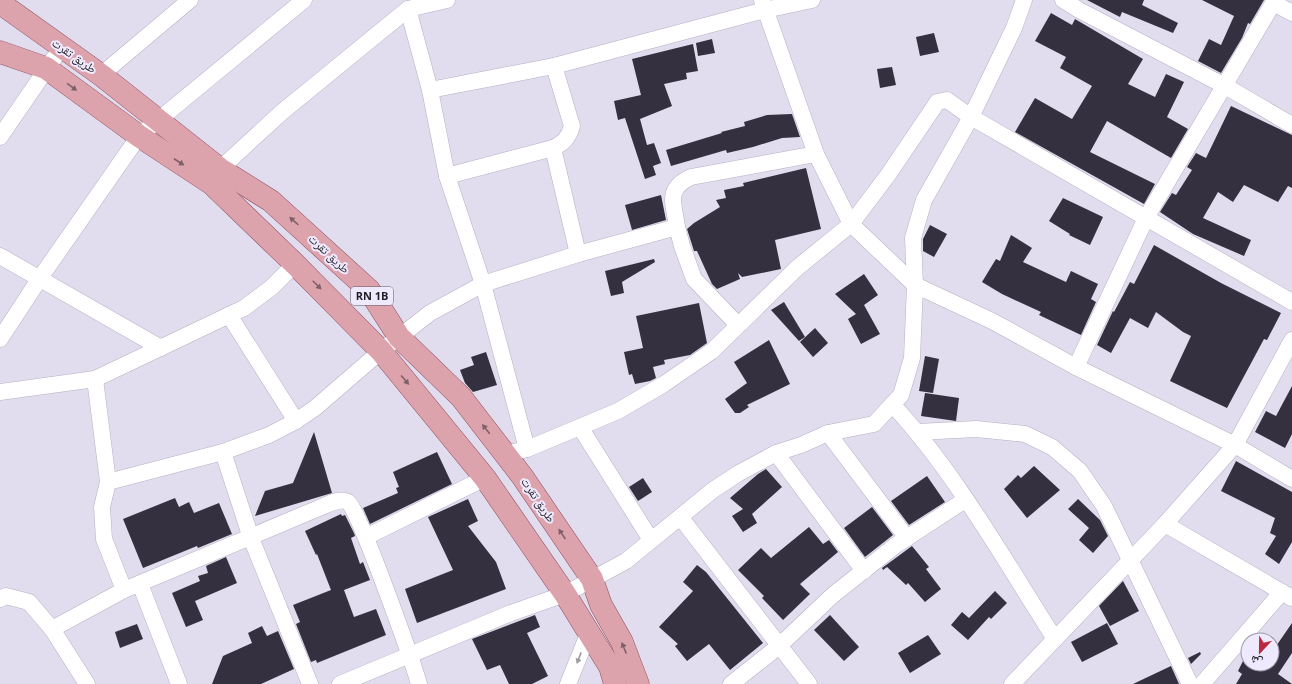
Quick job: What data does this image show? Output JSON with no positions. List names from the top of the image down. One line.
{"streets":{"main road":["طريق تقرت","RN 1B"]},"north":"bottom"}
